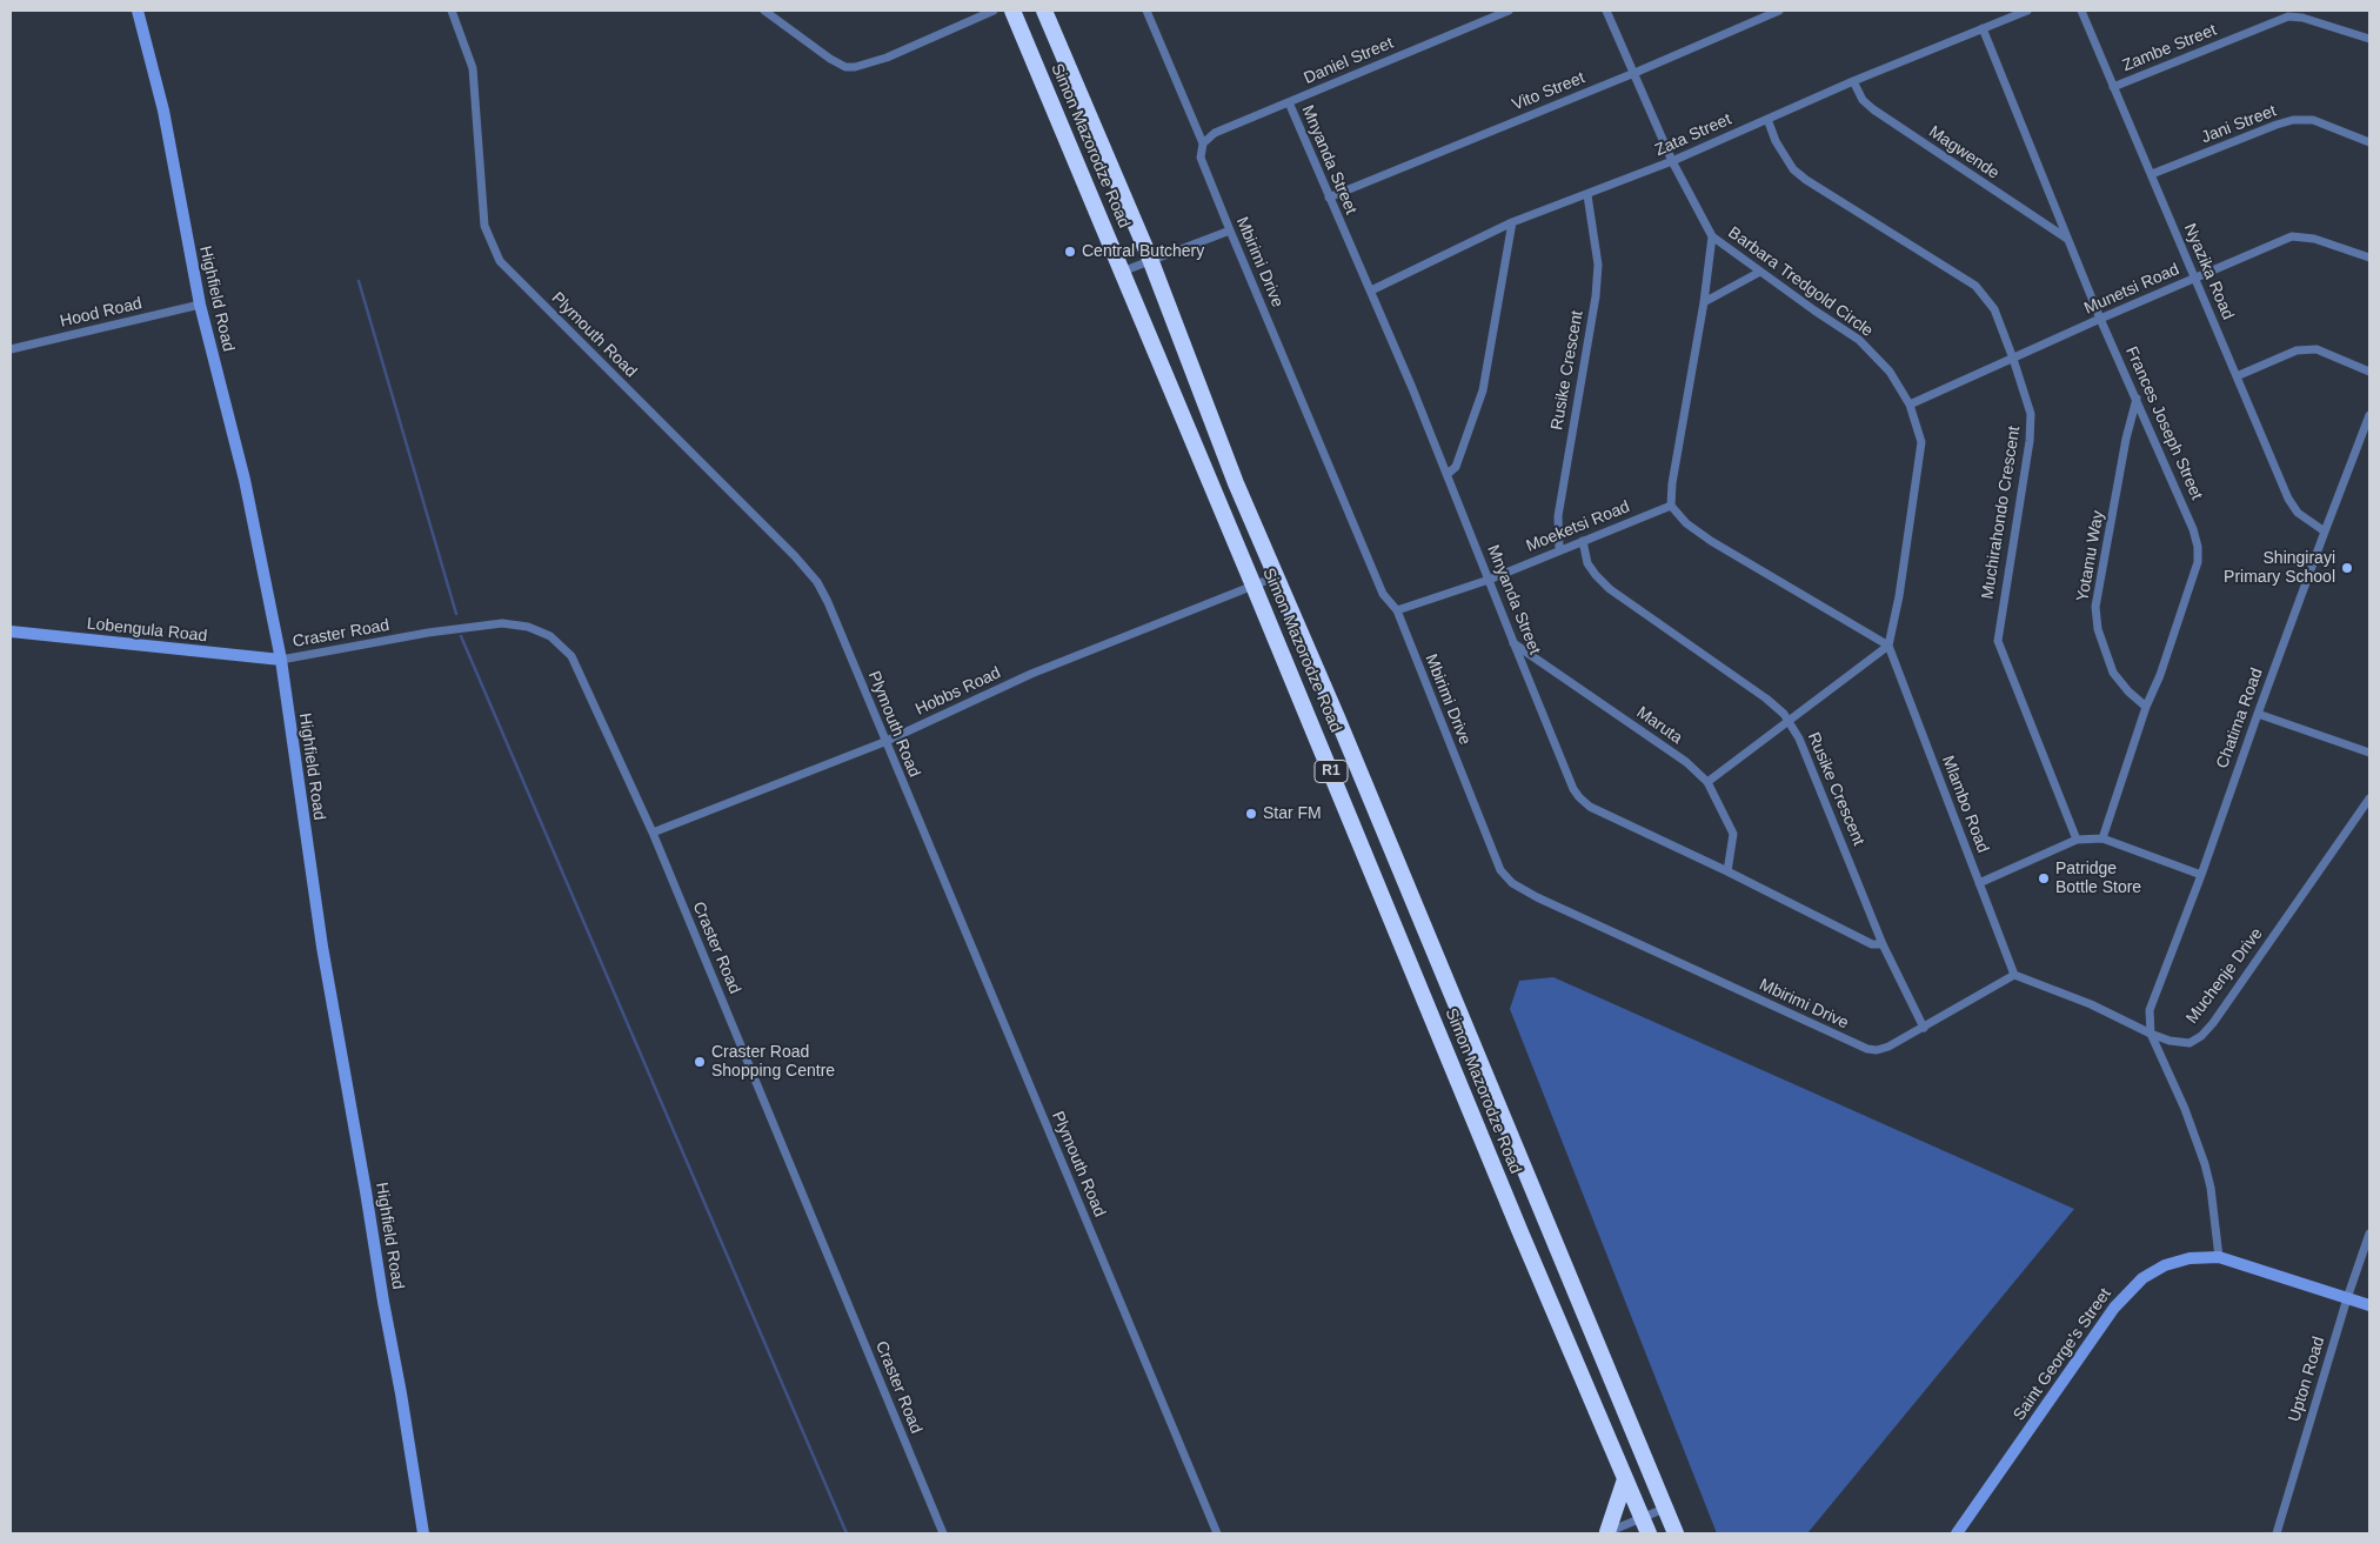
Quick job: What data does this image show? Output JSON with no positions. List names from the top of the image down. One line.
{"streets":{"highway":["Simon Mazorodze Road","R1"],"street":["Zambe Street","Daniel Street","Vito Street","Jani Street","Zata Street","Magwende","Mnyanda Street","Mbirimi Drive","Nyazika Road","Barbara Tredgold Circle","Munetsi Road","Highfield Road","Hood Road","Plymouth Road","Rusike Crescent","Frances Joseph Street","Muchirahondo Crescent","Moeketsi Road","Yotamu Way","Lobengula Road","Craster Road","Hobbs Road","Chatima Road","Maruta","Mlambo Road","Muchenje Drive","Saint George's Street","Upton Road"]},"crossings":[["Zambe Street","Nyazika Road"],["Daniel Street","Mnyanda Street"],["Daniel Street","Mbirimi Drive"],["Vito Street","Mnyanda Street"],["Jani Street","Nyazika Road"],["Zata Street","Magwende"],["Zata Street","Mnyanda Street"],["Zata Street","Rusike Crescent"],["Zata Street","Frances Joseph Street"],["Zata Street","Muchirahondo Crescent"],["Simon Mazorodze Road","Hobbs Road"],["Magwende","Frances Joseph Street"],["Mnyanda Street","Rusike Crescent"],["Mnyanda Street","Moeketsi Road"],["Mnyanda Street","Maruta"],["Mbirimi Drive","Rusike Crescent"],["Mbirimi Drive","Moeketsi Road"],["Mbirimi Drive","Mlambo Road"],["Mbirimi Drive","Muchenje Drive"],["Nyazika Road","Munetsi Road"],["Nyazika Road","Chatima Road"],["Barbara Tredgold Circle","Munetsi Road"],["Barbara Tredgold Circle","Moeketsi Road"],["Barbara Tredgold Circle","Mlambo Road"],["Munetsi Road","Frances Joseph Street"],["Munetsi Road","Muchirahondo Crescent"],["Highfield Road","Hood Road"],["Highfield Road","Lobengula Road"],["Highfield Road","Craster Road"],["Plymouth Road","Hobbs Road"],["Rusike Crescent","Moeketsi Road"],["Frances Joseph Street","Yotamu Way"],["Lobengula Road","Craster Road"],["Craster Road","Hobbs Road"],["Chatima Road","Muchenje Drive"],["Mlambo Road","Muchenje Drive"],["Saint George's Street","Upton Road"]],"places":["Central Butchery","Shingirayi Primary School","Star FM","Patridge Bottle Store","Craster Road Shopping Centre"]}
